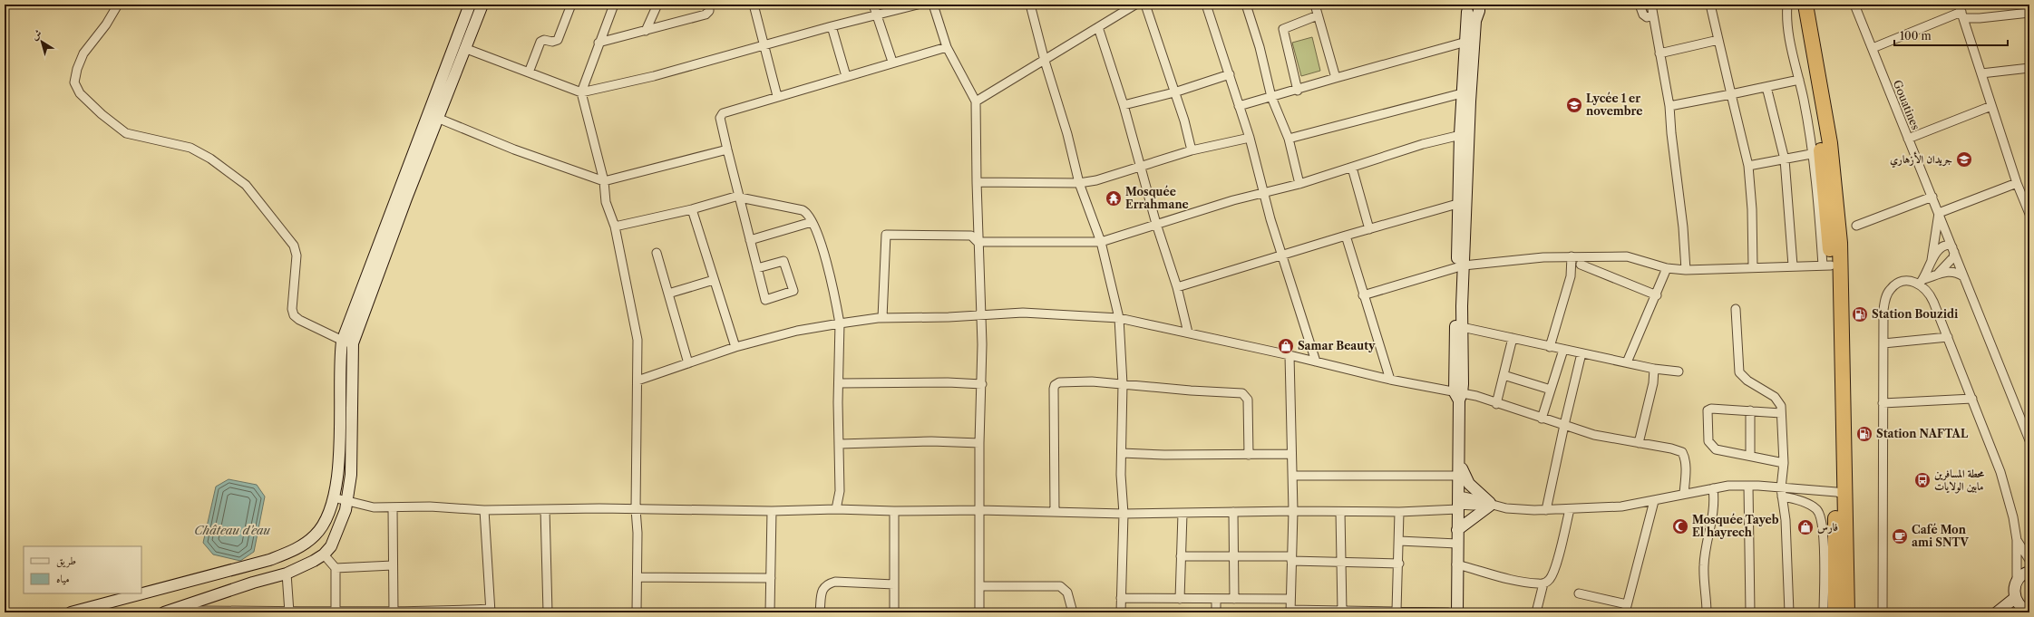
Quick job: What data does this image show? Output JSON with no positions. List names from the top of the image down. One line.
{"streets":{"street":["Gouatines"]},"water":["Château d'eau"],"places":{"school or university":["Lycée 1 er novembre","جريدان الأزهاري"],"temple":["Mosquée Errahmane"],"fuel station":["Station Bouzidi","Station NAFTAL"],"shop":["Samar Beauty","فارس"],"bus stop":["محطة المسافرين مابين الولايات"],"mosque":["Mosquée Tayeb El hayrech"],"cafe":["Café Mon ami SNTV"]},"legend":["طريق","مياه"],"scale_bar":"100 m","north":"top left"}
